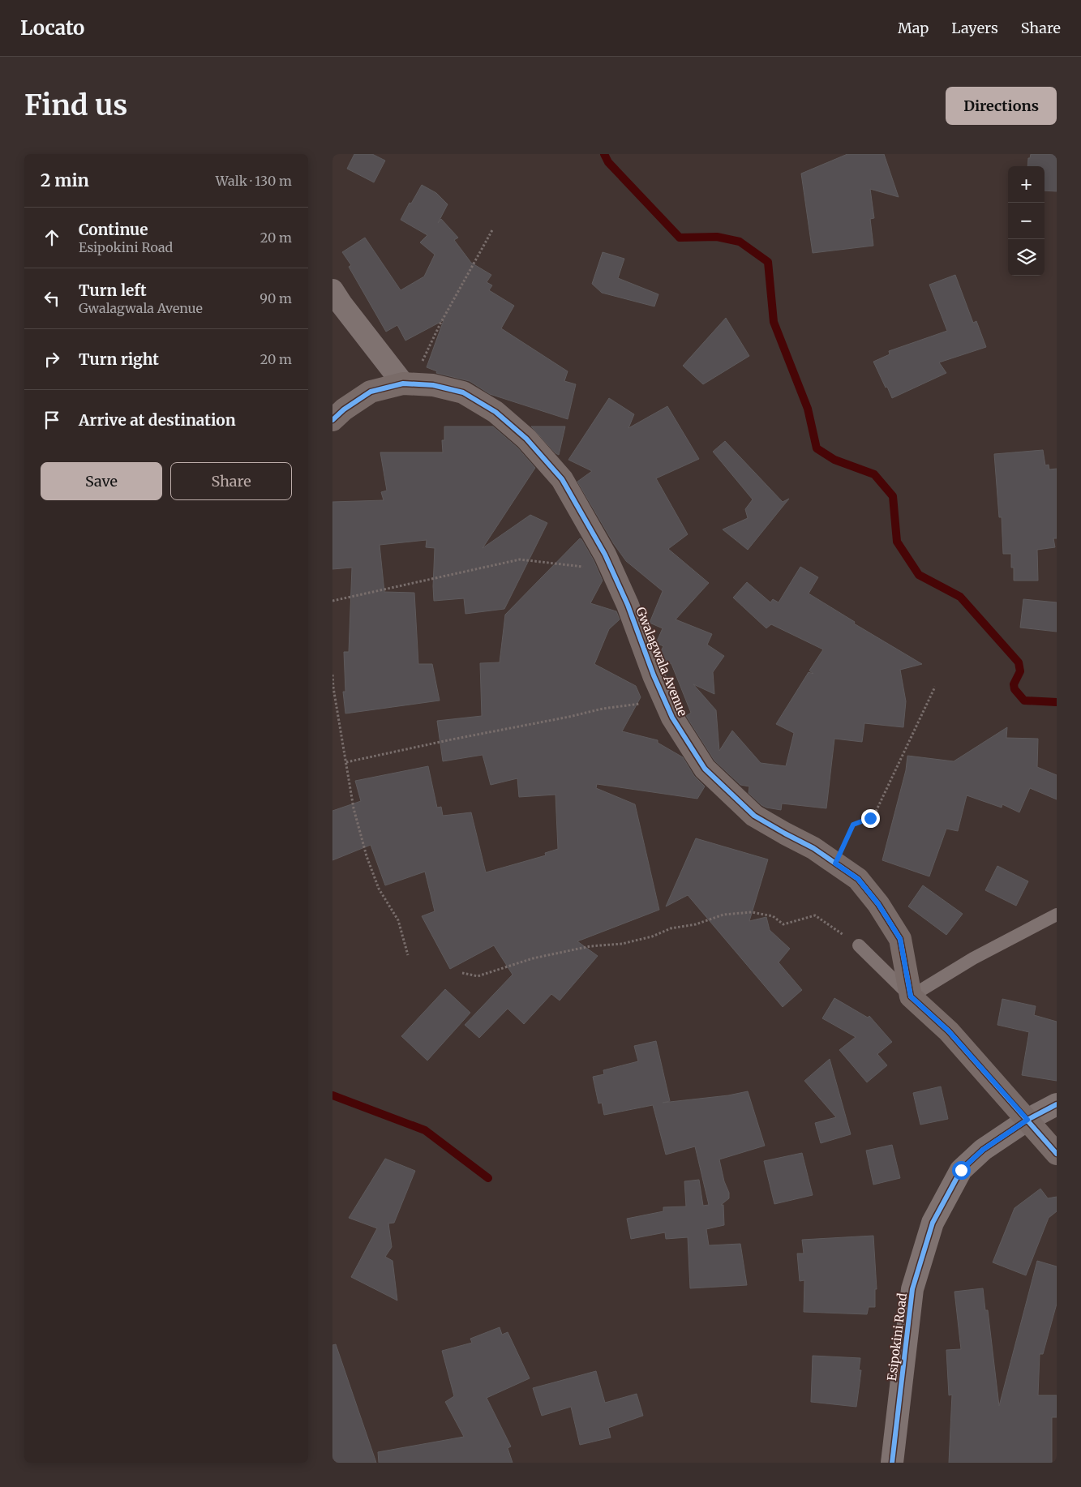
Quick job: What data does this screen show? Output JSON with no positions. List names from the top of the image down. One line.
{"streets":{"street":["Gwalagwala Avenue","Esipokini Road"]},"page":{"header":"Locato","nav":["Map","Layers","Share"],"buttons":["Directions",["Save","Share"]],"title":"Find us","heading":["2 min","Walk · 130 m"],"map_buttons":["+","−"],"list":[["Continue","Esipokini Road","20 m"],["Turn left","Gwalagwala Avenue","90 m"],["Turn right","20 m"],"Arrive at destination"]}}
